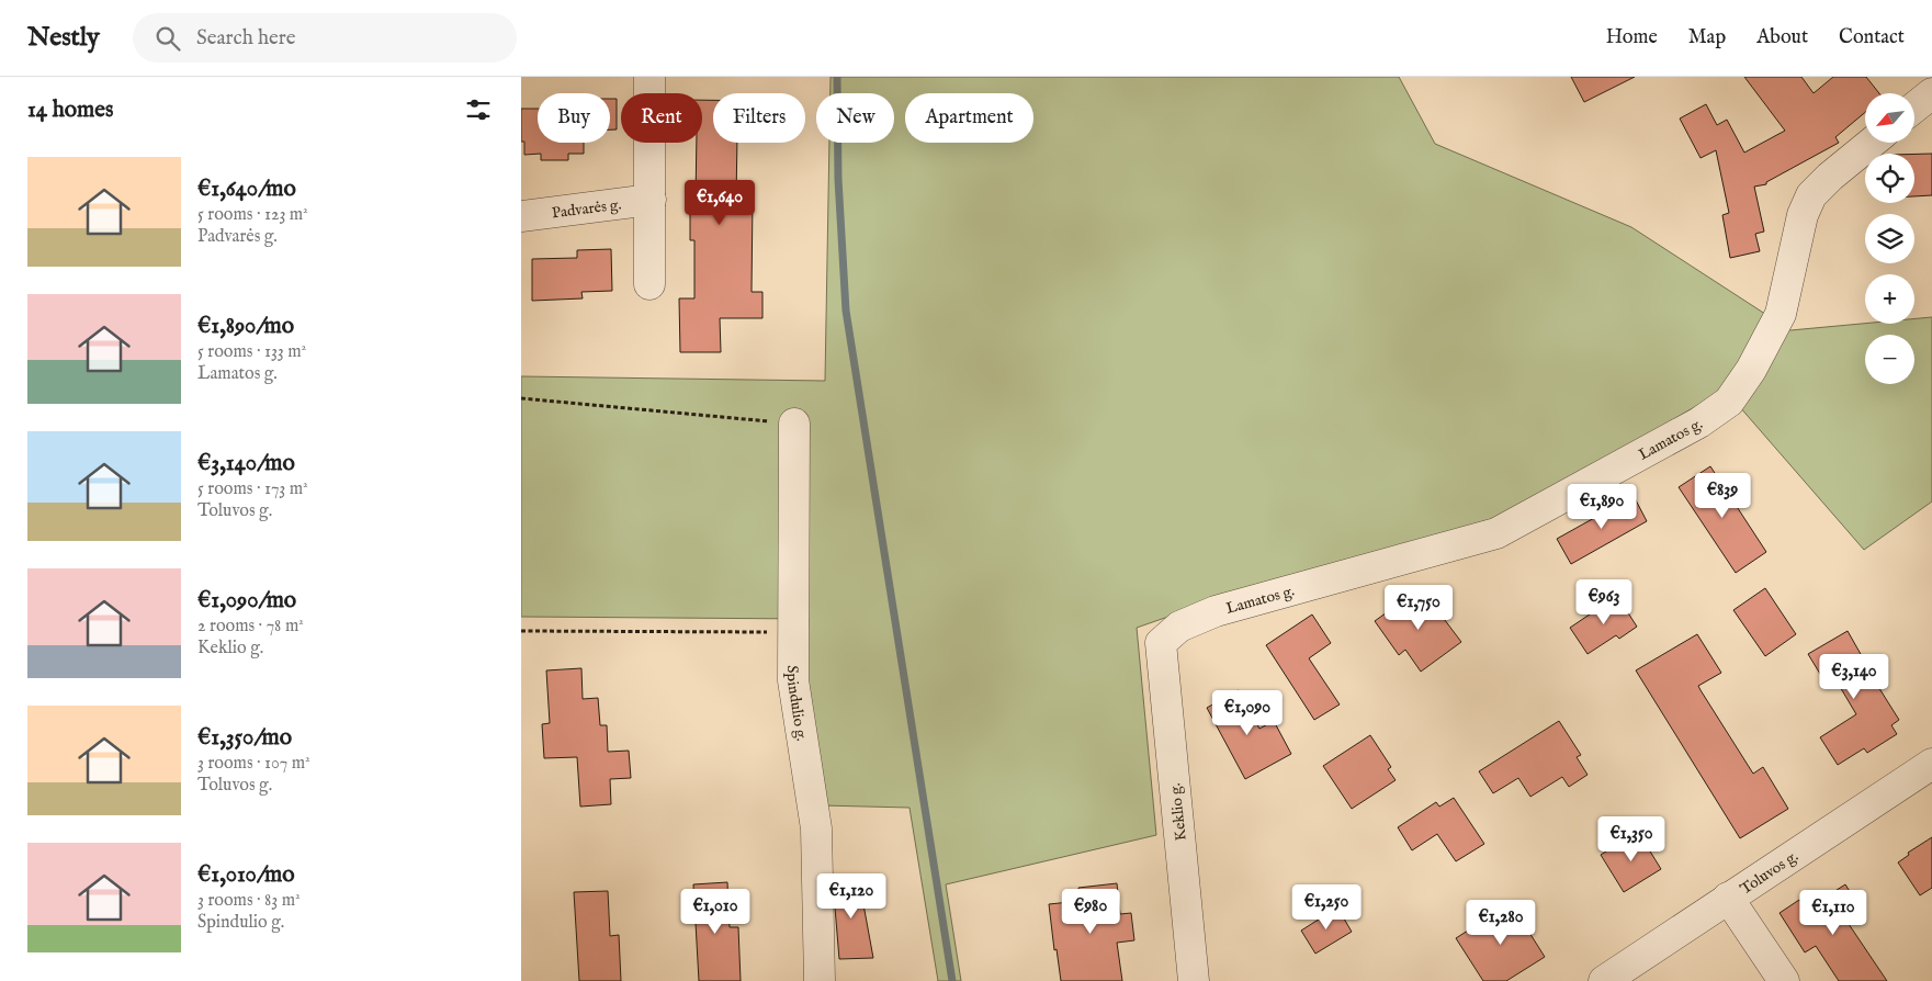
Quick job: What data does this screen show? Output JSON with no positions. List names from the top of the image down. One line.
{"streets":{"street":["Padvarės g.","Lamatos g.","Spindulio g.","Keklio g.","Toluvos g."]},"crossings":[["Lamatos g.","Keklio g."]],"north":"bottom left","page":{"header":"Nestly","search":"Search here","nav":["Home","Map","About","Contact"],"heading":"14 homes","map_buttons":["+","−"],"chip":["Buy","Rent","Filters","New","Apartment"],"list":[{"name":"€1,640/mo","note":"5 rooms · 123 m² · Padvarės g."},{"name":"€1,890/mo","note":"5 rooms · 133 m² · Lamatos g."},{"name":"€3,140/mo","note":"5 rooms · 173 m² · Toluvos g."},{"name":"€1,090/mo","note":"2 rooms · 78 m² · Keklio g."},{"name":"€1,350/mo","note":"3 rooms · 107 m² · Toluvos g."},{"name":"€1,010/mo","note":"3 rooms · 83 m² · Spindulio g."}],"price":["€1,640","€839","€1,890","€963","€1,750","€3,140","€1,090","€1,350","€1,120","€1,250","€1,010","€980","€1,110","€1,280"]}}
